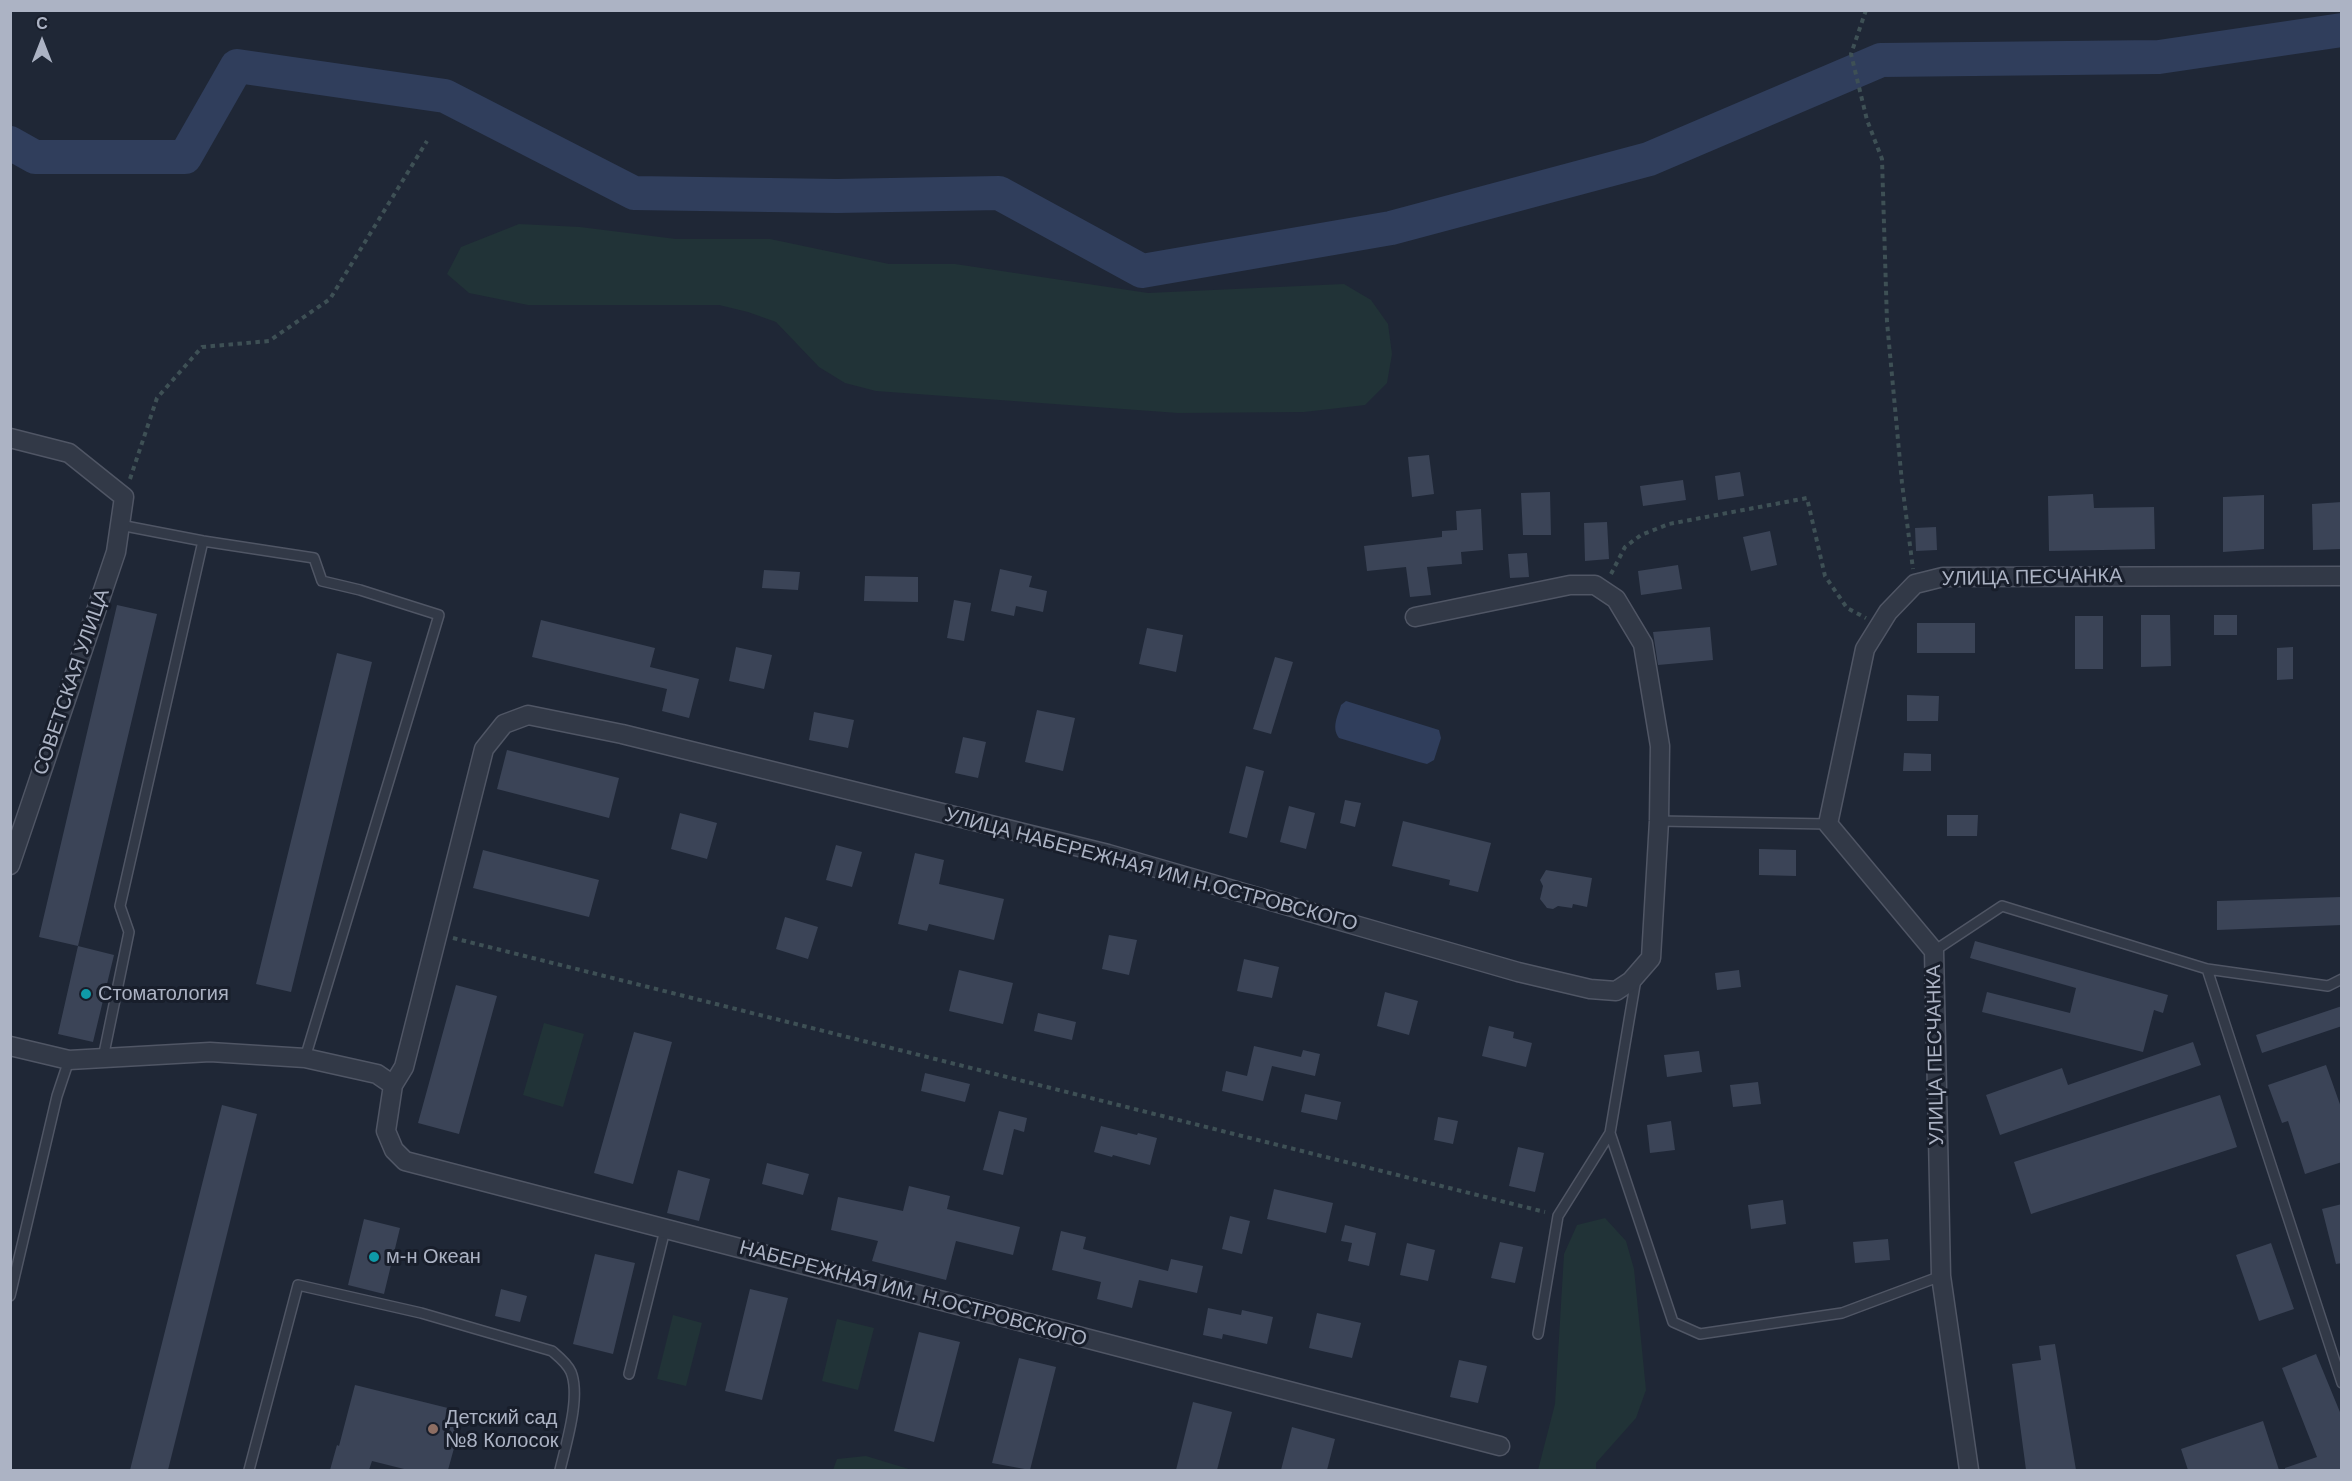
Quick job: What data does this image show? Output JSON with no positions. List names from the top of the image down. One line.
{"streets":{"street":["УЛИЦА ПЕСЧАНКА","СОВЕТСКАЯ УЛИЦА","УЛИЦА НАБЕРЕЖНАЯ ИМ Н.ОСТРОВСКОГО","НАБЕРЕЖНАЯ ИМ. Н.ОСТРОВСКОГО"]},"crossings":[["УЛИЦА НАБЕРЕЖНАЯ ИМ Н.ОСТРОВСКОГО","НАБЕРЕЖНАЯ ИМ. Н.ОСТРОВСКОГО"]],"places":["Стоматология","м-н Океан","Детский сад №8 Колосок"],"north":"top"}
